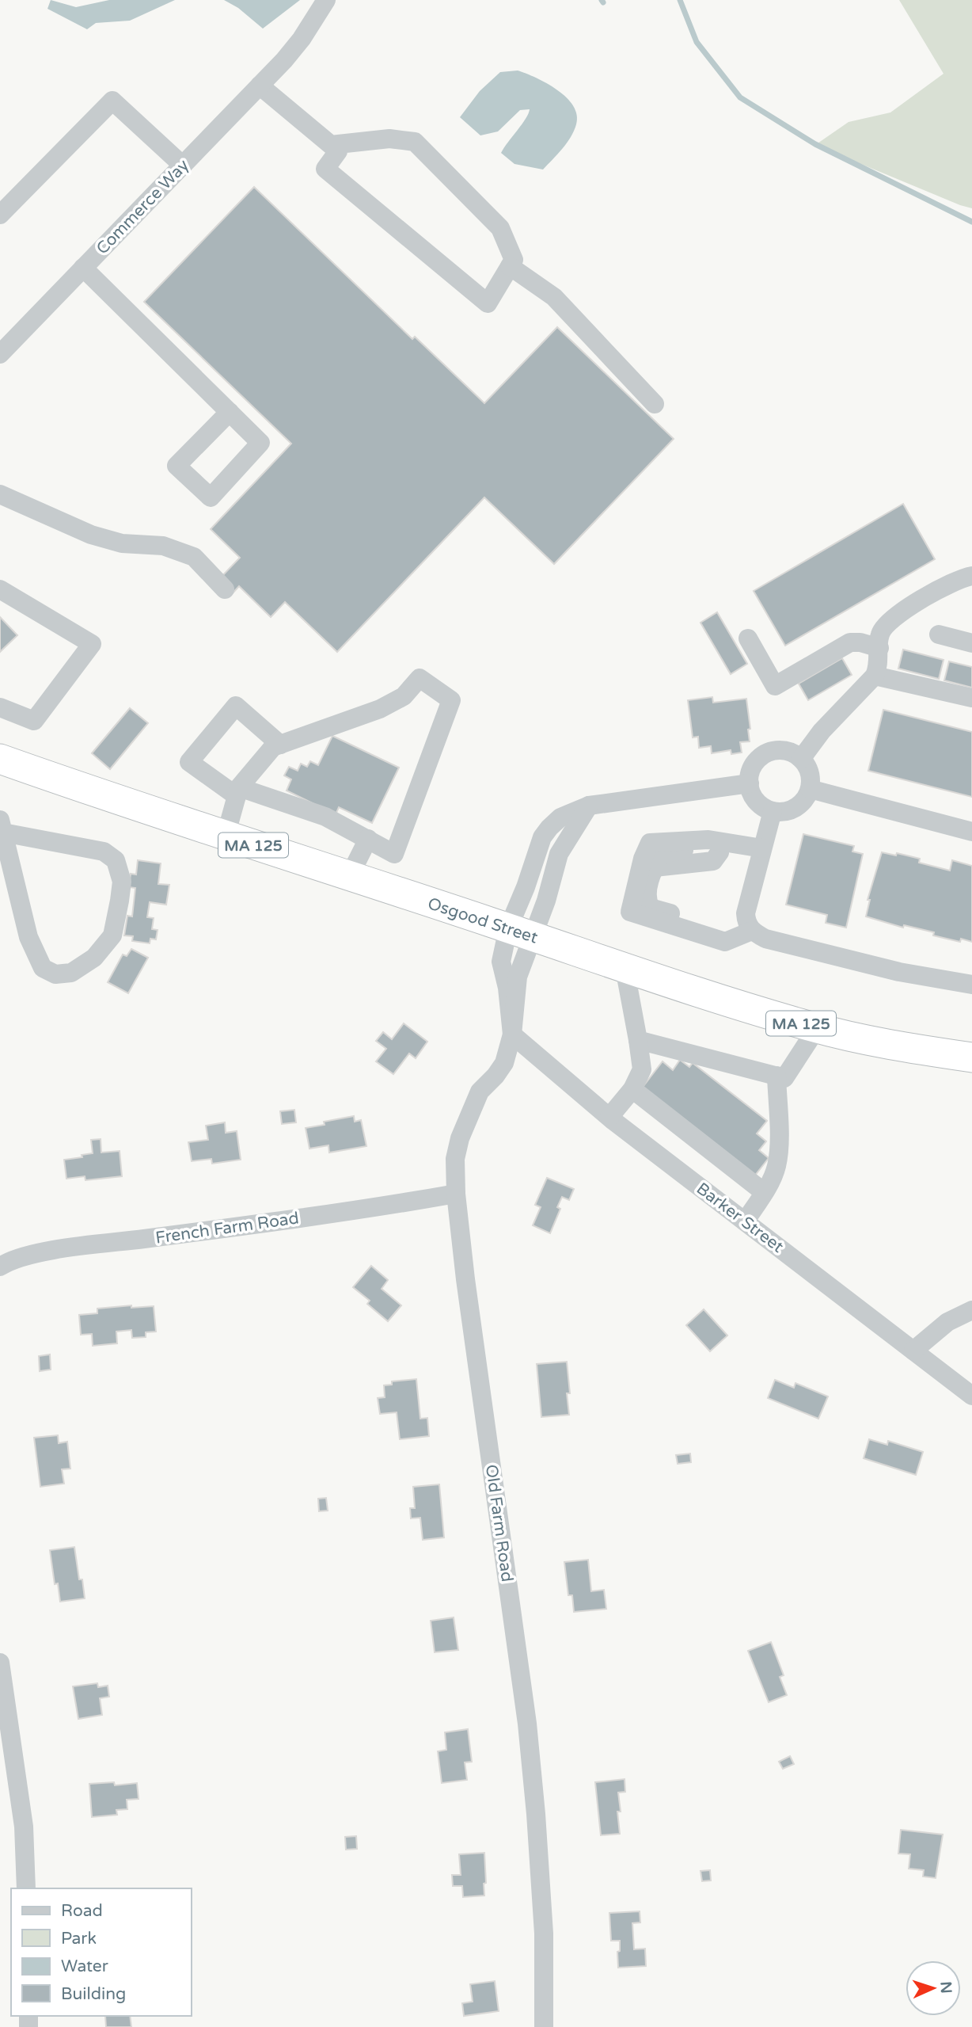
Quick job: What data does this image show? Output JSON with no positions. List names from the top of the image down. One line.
{"streets":{"highway":["MA 125","Osgood Street"],"street":["Commerce Way","Barker Street","French Farm Road","Old Farm Road"]},"crossings":[["Barker Street","Old Farm Road"],["French Farm Road","Old Farm Road"]],"legend":["Road","Park","Water","Building"],"north":"right"}
